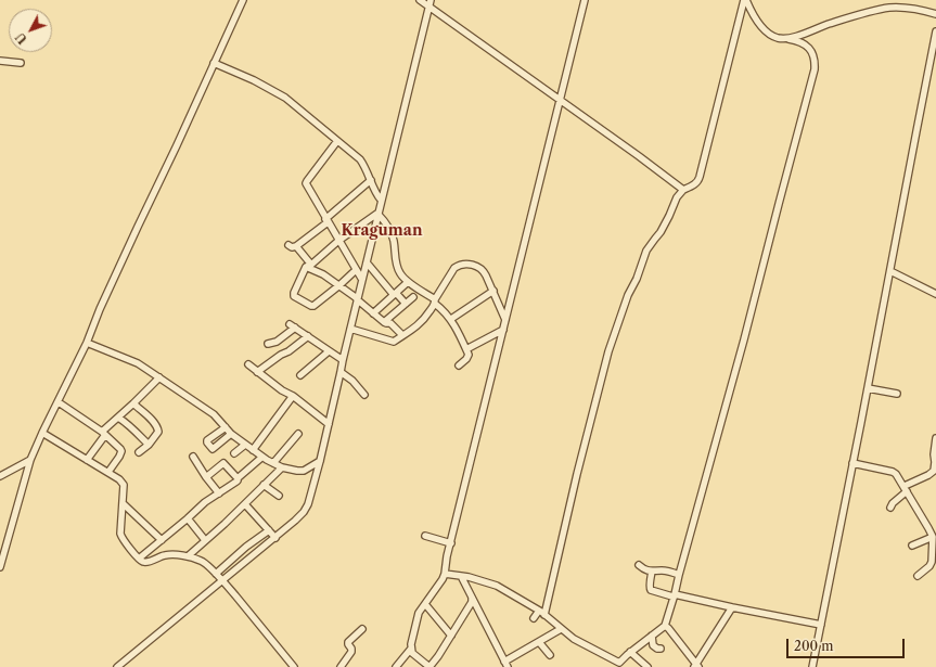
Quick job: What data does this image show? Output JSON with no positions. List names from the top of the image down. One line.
{"districts":["Kraguman"],"scale_bar":"200 m","north":"bottom left"}
